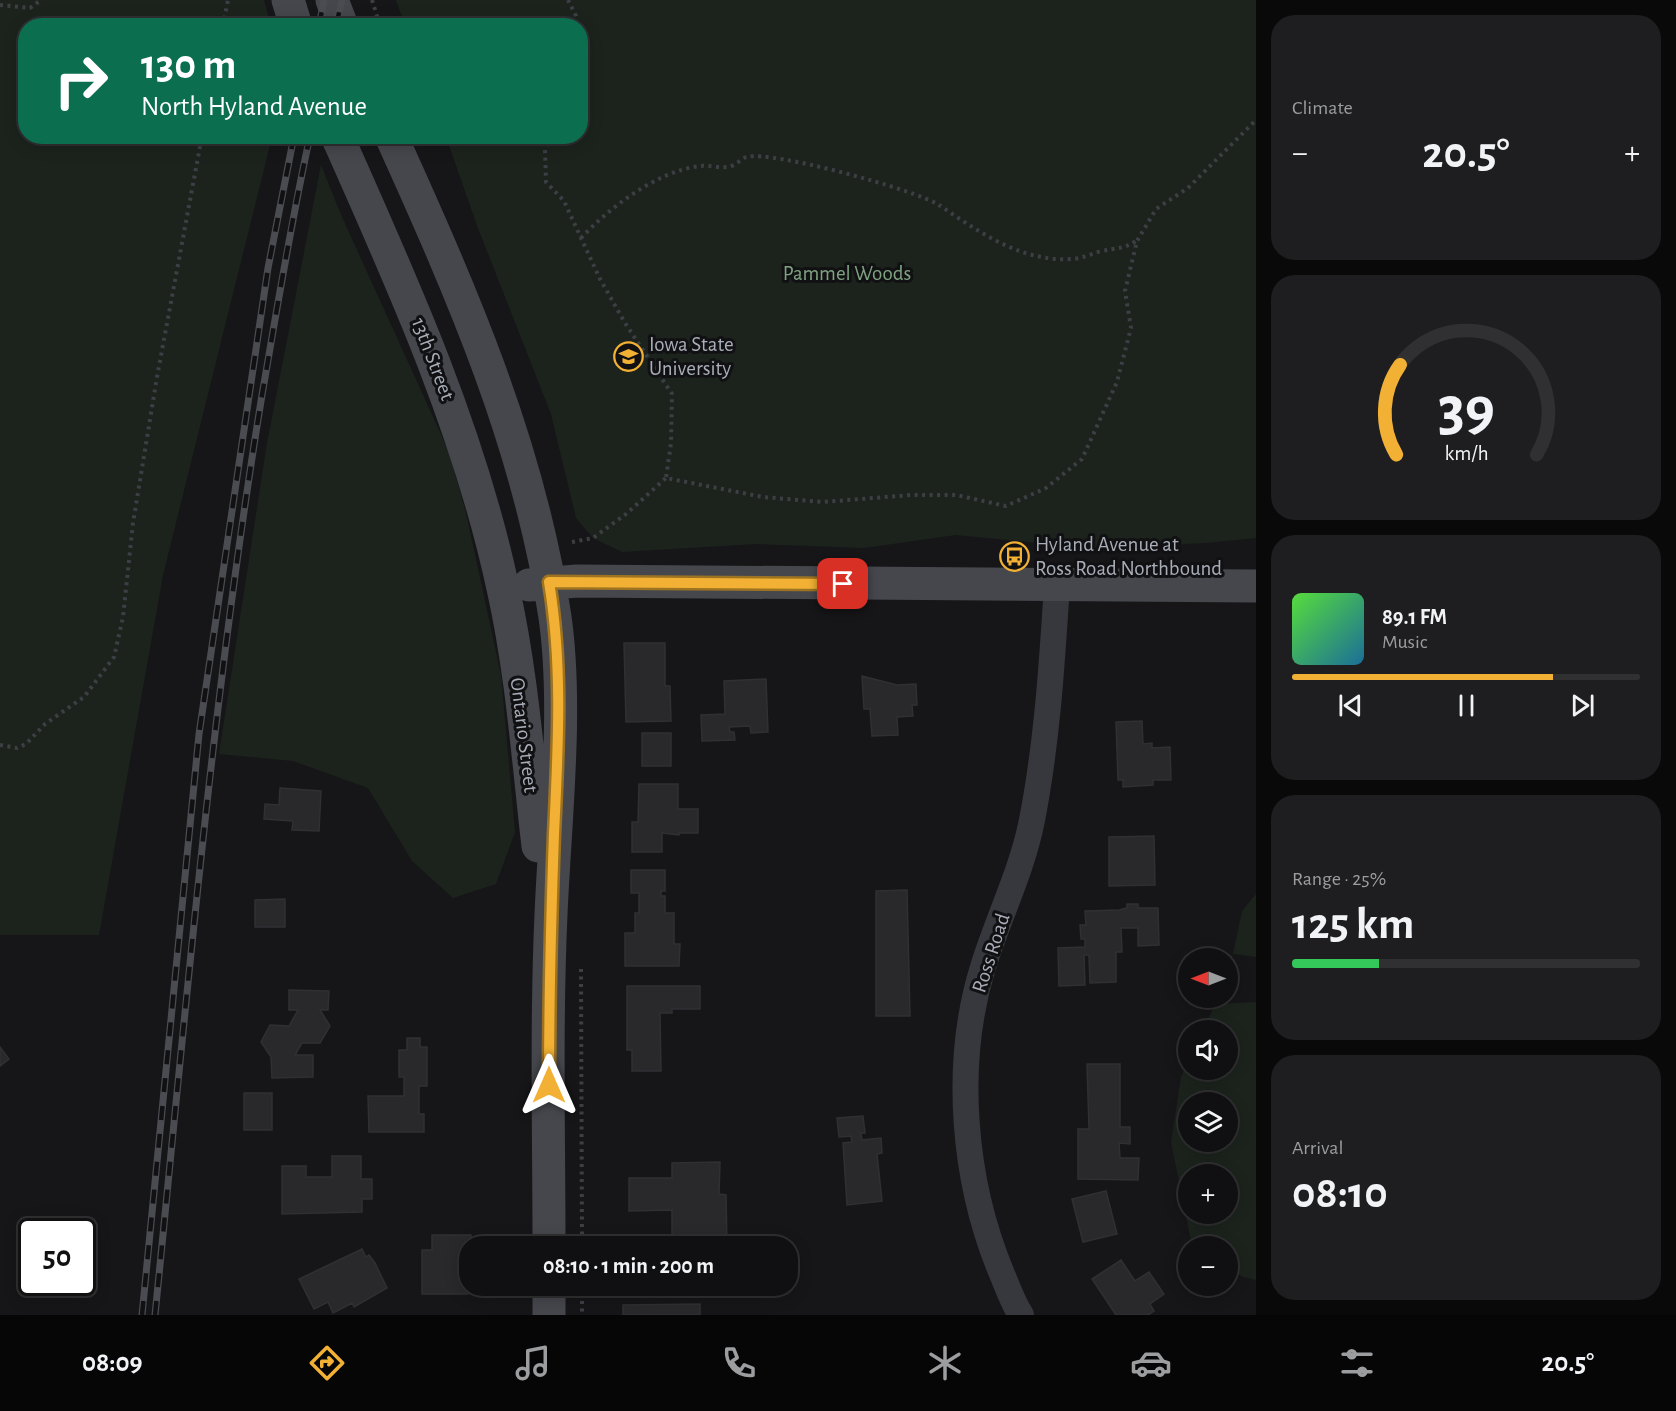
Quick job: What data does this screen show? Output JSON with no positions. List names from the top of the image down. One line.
{"streets":{"main road":["13th Street","Ontario Street"],"street":["Ross Road"]},"crossings":[["13th Street","Ontario Street"]],"parks":["Pammel Woods"],"places":{"school or university":["Iowa State University"],"bus stop":["Hyland Avenue at Ross Road Northbound"]},"north":"left","page":{"tile":["Climate",["Range · 25%","125 km"],["Arrival","08:10"]],"turn":["130 m","North Hyland Avenue"],"heat":["−","20.5°","+"],"song":["89.1 FM","Music"],"map_buttons":["+","−"],"limit":"50","trip":"08:10 · 1 min · 200 m","tabs":["08:09","20.5°"],"gauge":["39","km/h"]}}
